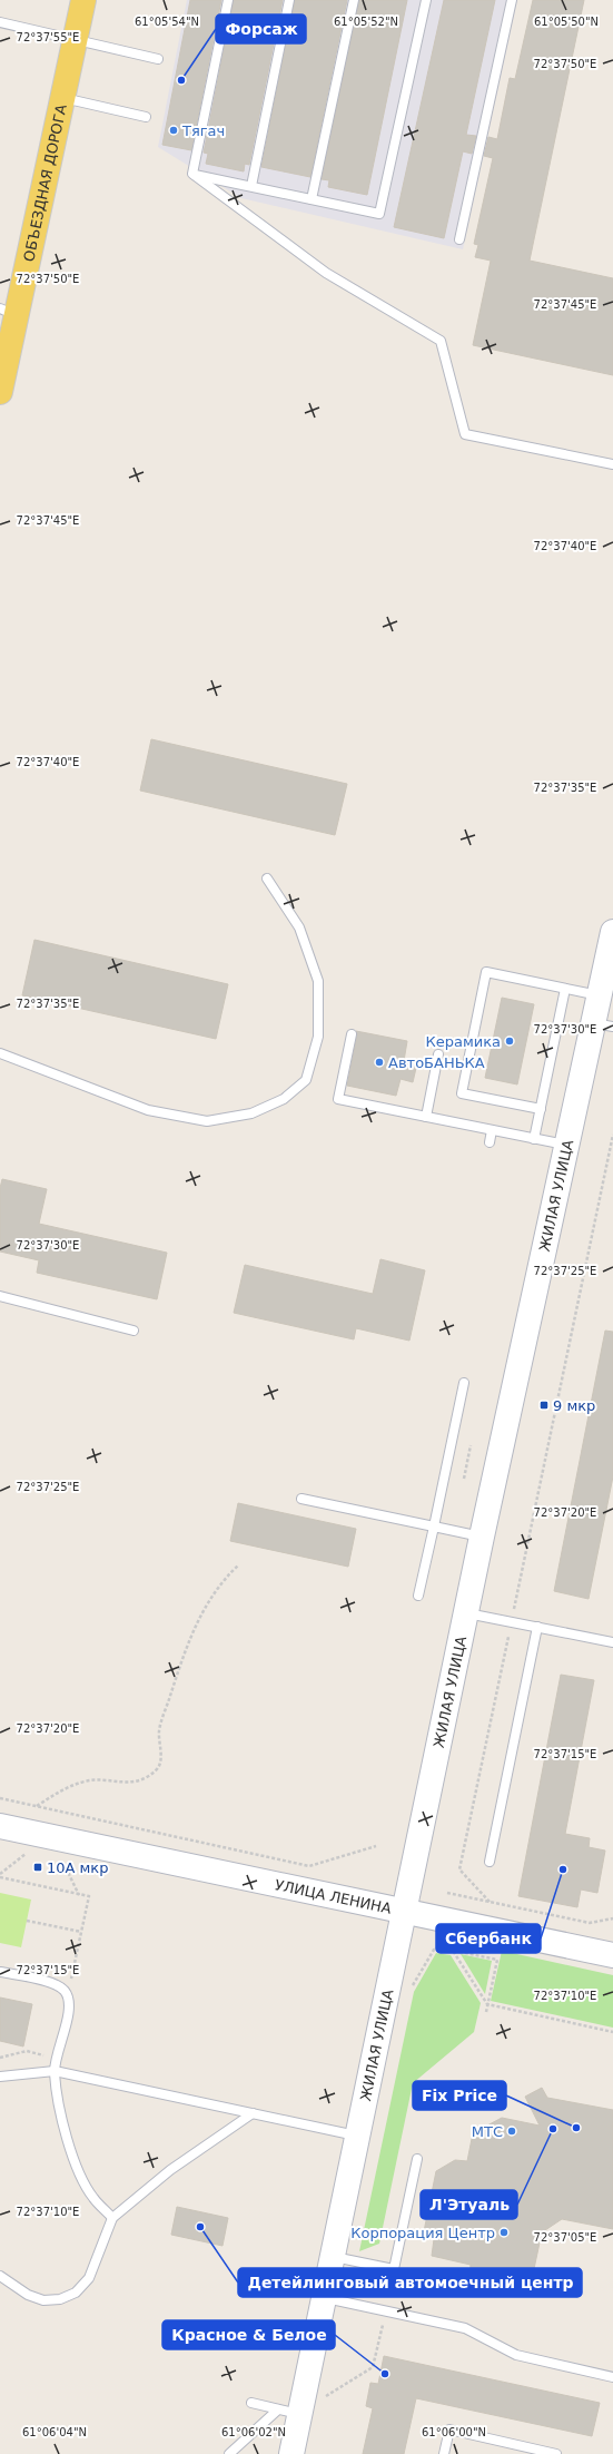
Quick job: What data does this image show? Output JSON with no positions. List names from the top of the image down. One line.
{"streets":{"main road":["ОБЪЕЗДНАЯ ДОРОГА","ЖИЛАЯ УЛИЦА","УЛИЦА ЛЕНИНА"]},"crossings":[["ЖИЛАЯ УЛИЦА","УЛИЦА ЛЕНИНА"]],"places":{"other":["Форсаж","Тягач","Керамика","АвтоБАНЬКА","Сбербанк","Fix Price","Л'Этуаль","МТС","Детейлинговый автомоечный центр","Корпорация Центр","Красное & Белое"],"transit":["9 мкр","10А мкр"]},"coordinates":["61°05'54\"N","61°05'52\"N","61°05'50\"N","72°37'55\"E","72°37'50\"E","72°37'45\"E","72°37'40\"E","72°37'35\"E","72°37'30\"E","72°37'25\"E","72°37'20\"E","72°37'15\"E","72°37'10\"E","72°37'05\"E","61°06'04\"N","61°06'02\"N","61°06'00\"N"]}
